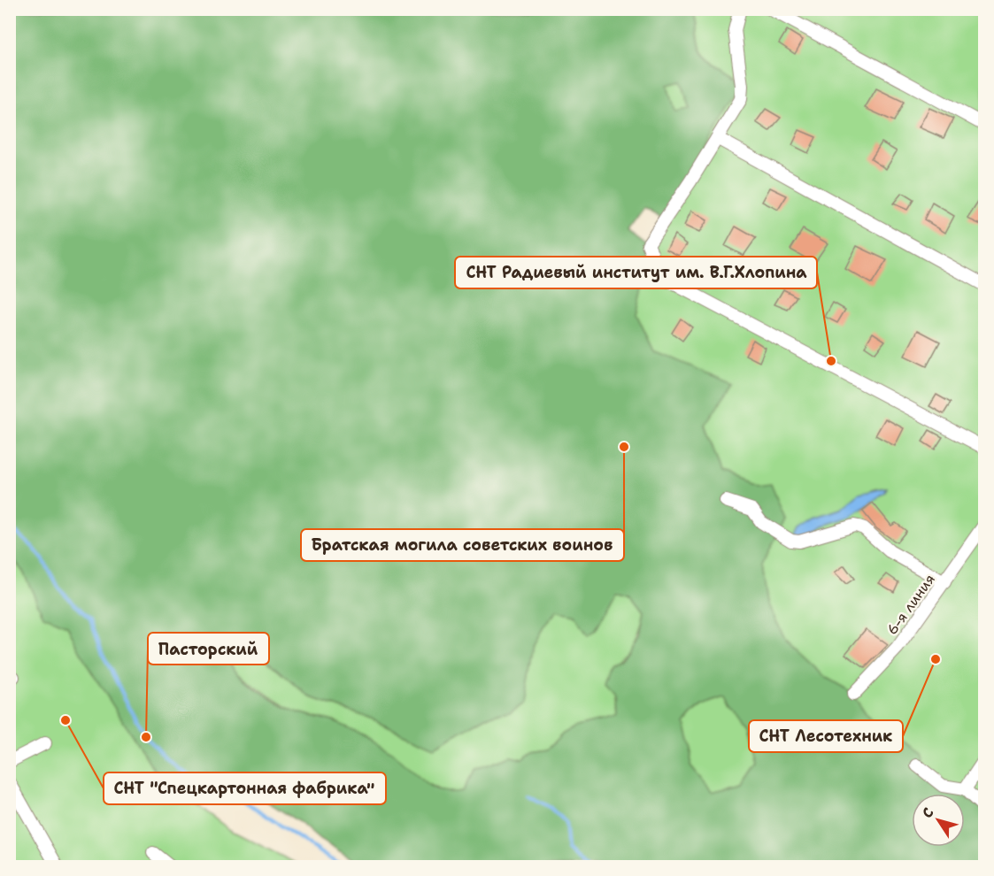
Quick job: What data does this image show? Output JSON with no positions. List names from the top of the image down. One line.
{"streets":{"street":["6-я линия"]},"places":["СНТ Радиевый институт им. В.Г.Хлопина","Братская могила советских воинов","СНТ Лесотехник","СНТ \"Спецкартонная фабрика\"","Пасторский"],"north":"top left"}
